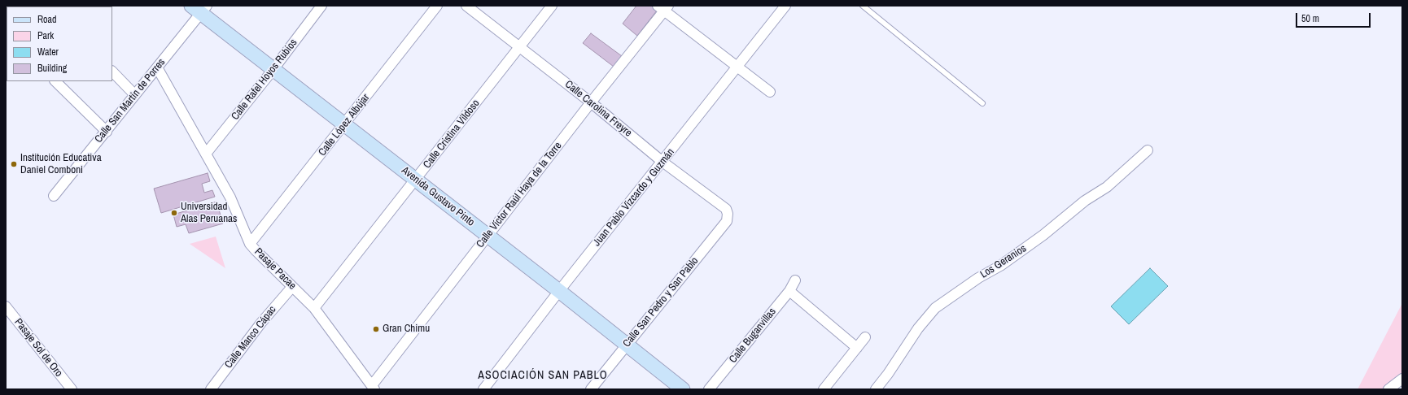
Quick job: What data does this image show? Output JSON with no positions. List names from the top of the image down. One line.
{"streets":{"main road":["Avenida Gustavo Pinto"],"street":["Calle Rafel Hoyos Rubios","Calle San Martín de Porres","Calle Carolina Freyre","Calle López Albújar","Calle Cristina Vildoso","Calle Víctor Raúl Haya de la Torre","Juan Pablo Vizcardo y Guzmán","Los Geranios","Pasaje Pacae","Calle San Pedro y San Pablo","Calle Buganvillas","Calle Manco Cápac","Pasaje Sol de Oro"]},"crossings":[["Calle Rafel Hoyos Rubios","Avenida Gustavo Pinto"],["Calle Rafel Hoyos Rubios","Pasaje Pacae"],["Calle San Martín de Porres","Avenida Gustavo Pinto"],["Calle San Martín de Porres","Pasaje Pacae"],["Calle Carolina Freyre","Calle Cristina Vildoso"],["Calle Carolina Freyre","Calle Víctor Raúl Haya de la Torre"],["Calle Carolina Freyre","Juan Pablo Vizcardo y Guzmán"],["Calle Carolina Freyre","Calle San Pedro y San Pablo"],["Calle López Albújar","Avenida Gustavo Pinto"],["Calle López Albújar","Pasaje Pacae"],["Calle Cristina Vildoso","Avenida Gustavo Pinto"],["Calle Cristina Vildoso","Pasaje Pacae"],["Calle Víctor Raúl Haya de la Torre","Avenida Gustavo Pinto"],["Calle Víctor Raúl Haya de la Torre","Pasaje Pacae"],["Avenida Gustavo Pinto","Juan Pablo Vizcardo y Guzmán"],["Avenida Gustavo Pinto","Calle San Pedro y San Pablo"],["Pasaje Pacae","Calle Manco Cápac"]],"districts":["ASOCIACIÓN SAN PABLO"],"places":["Institución Educativa Daniel Comboni","Universidad Alas Peruanas","Gran Chimu"],"legend":["Road","Park","Water","Building"],"scale_bar":"50 m"}
